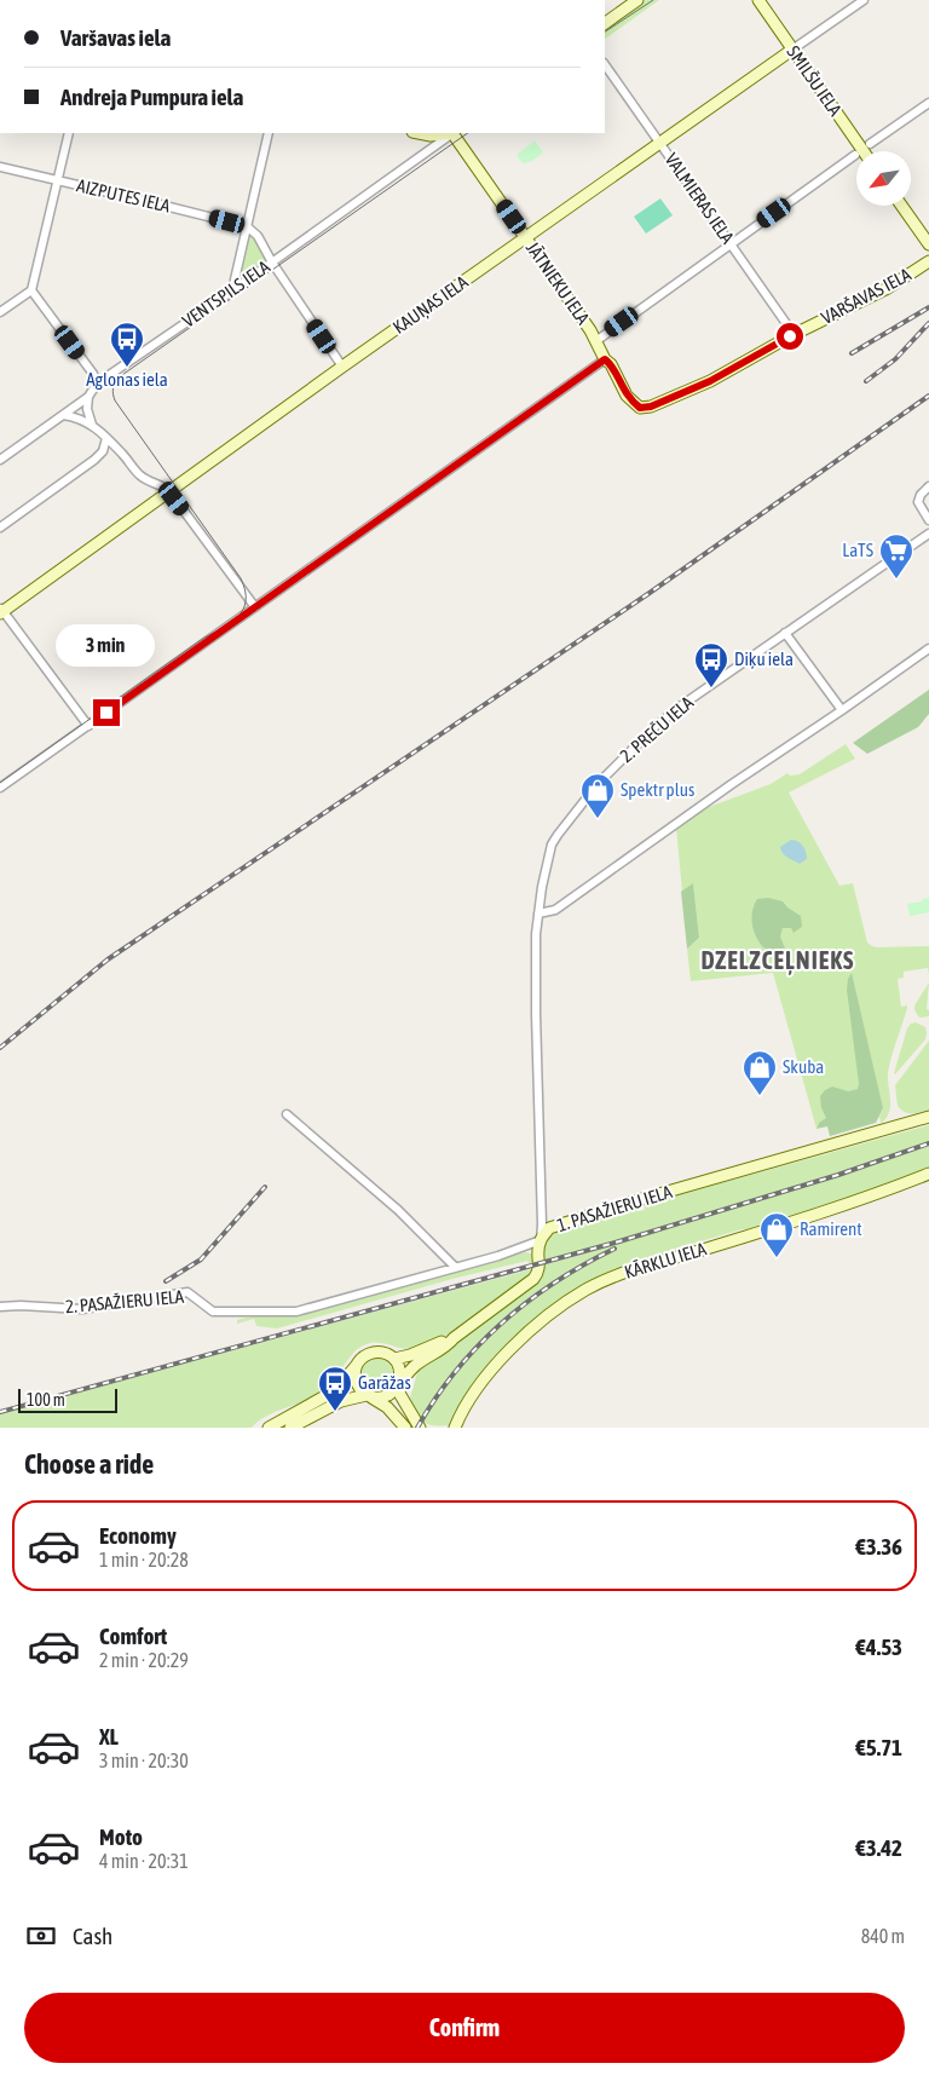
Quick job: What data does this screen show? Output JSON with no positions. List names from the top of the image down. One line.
{"streets":{"street":["SMILŠU IELA","AIZPUTES IELA","VALMIERAS IELA","JĀTNIEKU IELA","VENTSPILS IELA","VARŠAVAS IELA","KAUŅAS IELA","2. PREČU IELA","1. PASAŽIERU IELA","KĀRKLU IELA","2. PASAŽIERU IELA"]},"crossings":[["SMILŠU IELA","KAUŅAS IELA"],["VALMIERAS IELA","VARŠAVAS IELA"],["VALMIERAS IELA","KAUŅAS IELA"],["JĀTNIEKU IELA","VENTSPILS IELA"],["JĀTNIEKU IELA","VARŠAVAS IELA"],["JĀTNIEKU IELA","KAUŅAS IELA"],["2. PREČU IELA","1. PASAŽIERU IELA"],["1. PASAŽIERU IELA","2. PASAŽIERU IELA"]],"districts":["DZELZCEĻNIEKS"],"places":{"bus stop":["Aglonas iela","Diķu iela","Garāžas"],"supermarket":["LaTS"],"shop":["Spektr plus","Skuba","Ramirent"]},"scale_bar":"100 m","north":"bottom left","page":{"banner":["Varšavas iela","Andreja Pumpura iela"],"bubble":"3 min","scale":"100 m","heading":"Choose a ride","list":[{"name":"Economy","note":"1 min · 20:28","value":"€3.36"},{"name":"Comfort","note":"2 min · 20:29","value":"€4.53"},{"name":"XL","note":"3 min · 20:30","value":"€5.71"},{"name":"Moto","note":"4 min · 20:31","value":"€3.42"}],"pay":["Cash","840 m"],"buttons":"Confirm"}}
